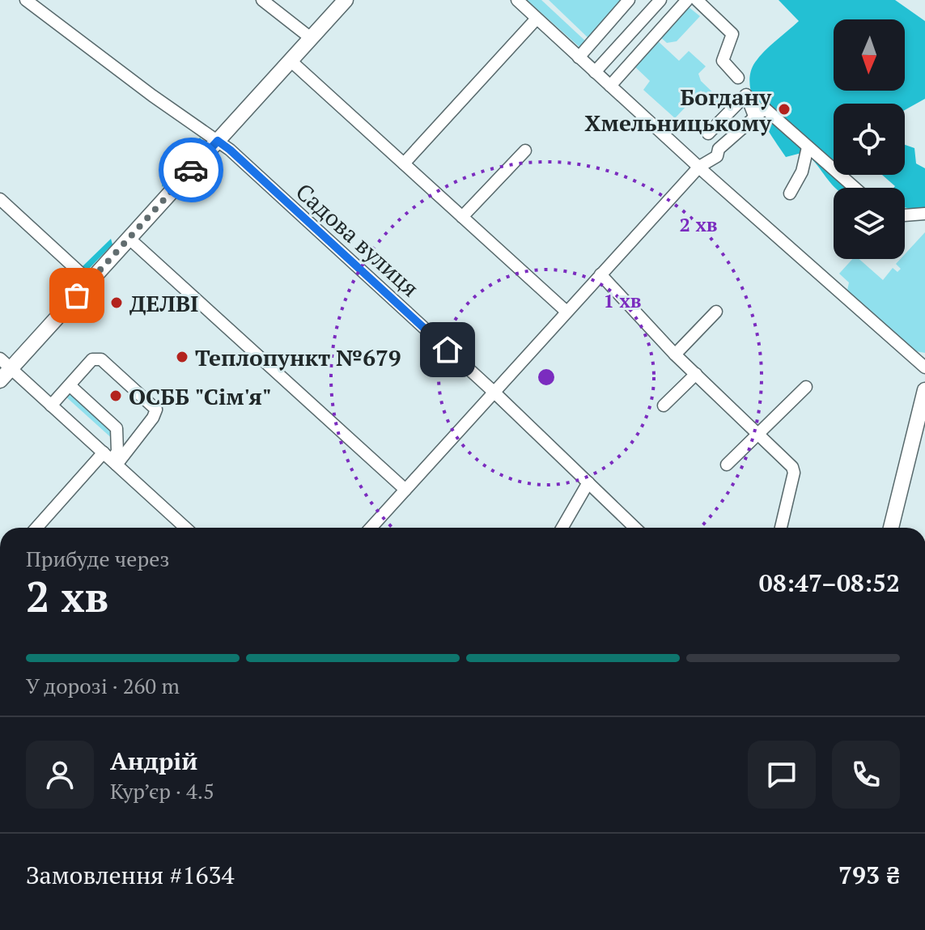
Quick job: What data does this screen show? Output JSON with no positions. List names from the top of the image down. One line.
{"streets":{"street":["Садова вулиця"]},"places":["Богдану Хмельницькому","ДЕЛВІ","Теплопункт №679","ОСББ \"Сім'я\""],"north":"bottom","page":{"heading":["2 хв","Прибуде через","08:47–08:52"],"panel":["Андрій","Кур’єр · 4.5","Замовлення #1634","793 ₴"],"bar":"У дорозі · 260 m"},"rings":["2 хв","1 хв"]}
